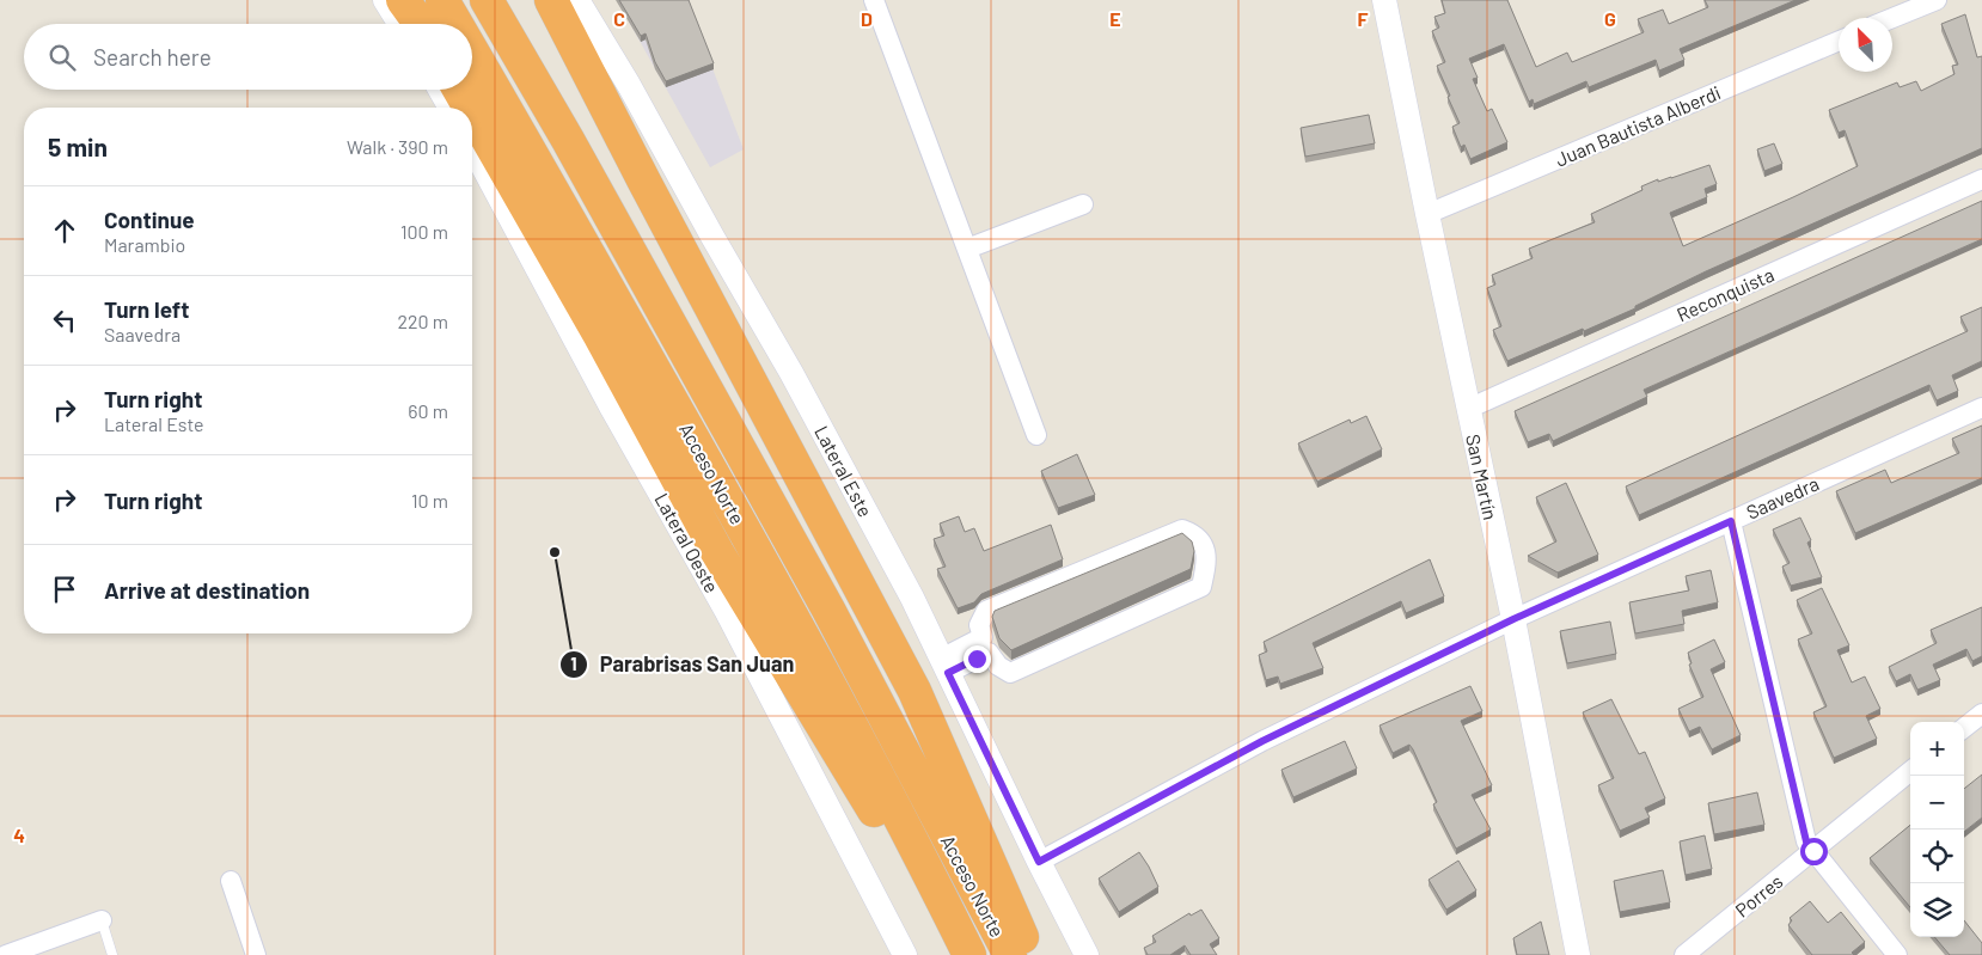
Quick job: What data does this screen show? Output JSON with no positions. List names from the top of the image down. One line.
{"streets":{"highway":["Acceso Norte"],"street":["Juan Bautista Alberdi","Reconquista","Lateral Este","San Martín","Saavedra","Lateral Oeste","Porres"]},"crossings":[["Juan Bautista Alberdi","San Martín"],["Reconquista","San Martín"],["Lateral Este","Saavedra"],["San Martín","Saavedra"]],"places":["Parabrisas San Juan"],"north":"top left","page":{"search":"Search here","heading":["5 min","Walk · 390 m"],"list":[["Continue","Marambio","100 m"],["Turn left","Saavedra","220 m"],["Turn right","Lateral Este","60 m"],["Turn right","10 m"],"Arrive at destination"],"map_buttons":["+","−"]},"grid":{"columns":["C","D","E","F","G"],"rows":["4"]}}
